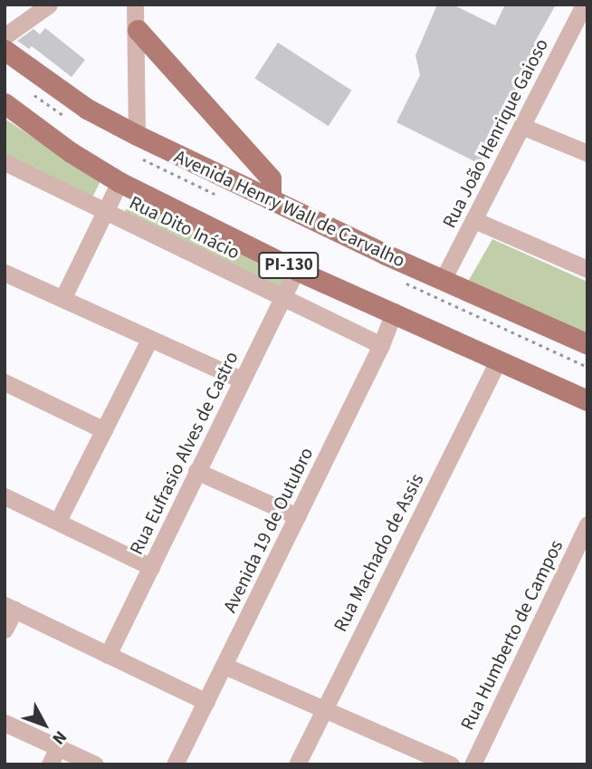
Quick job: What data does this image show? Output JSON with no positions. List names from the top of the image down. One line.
{"streets":{"main road":["Avenida Henry Wall de Carvalho","PI-130"],"street":["Rua João Henrique Gaioso","Rua Dito Inácio","Rua Eufrasio Alves de Castro","Avenida 19 de Outubro","Rua Machado de Assis","Rua Humberto de Campos"]},"crossings":[["Rua João Henrique Gaioso","Avenida Henry Wall de Carvalho"],["Rua Dito Inácio","Rua Eufrasio Alves de Castro"],["Rua Dito Inácio","Avenida 19 de Outubro"],["PI-130","Rua Eufrasio Alves de Castro"],["PI-130","Avenida 19 de Outubro"],["PI-130","Rua Machado de Assis"]],"north":"bottom right"}
